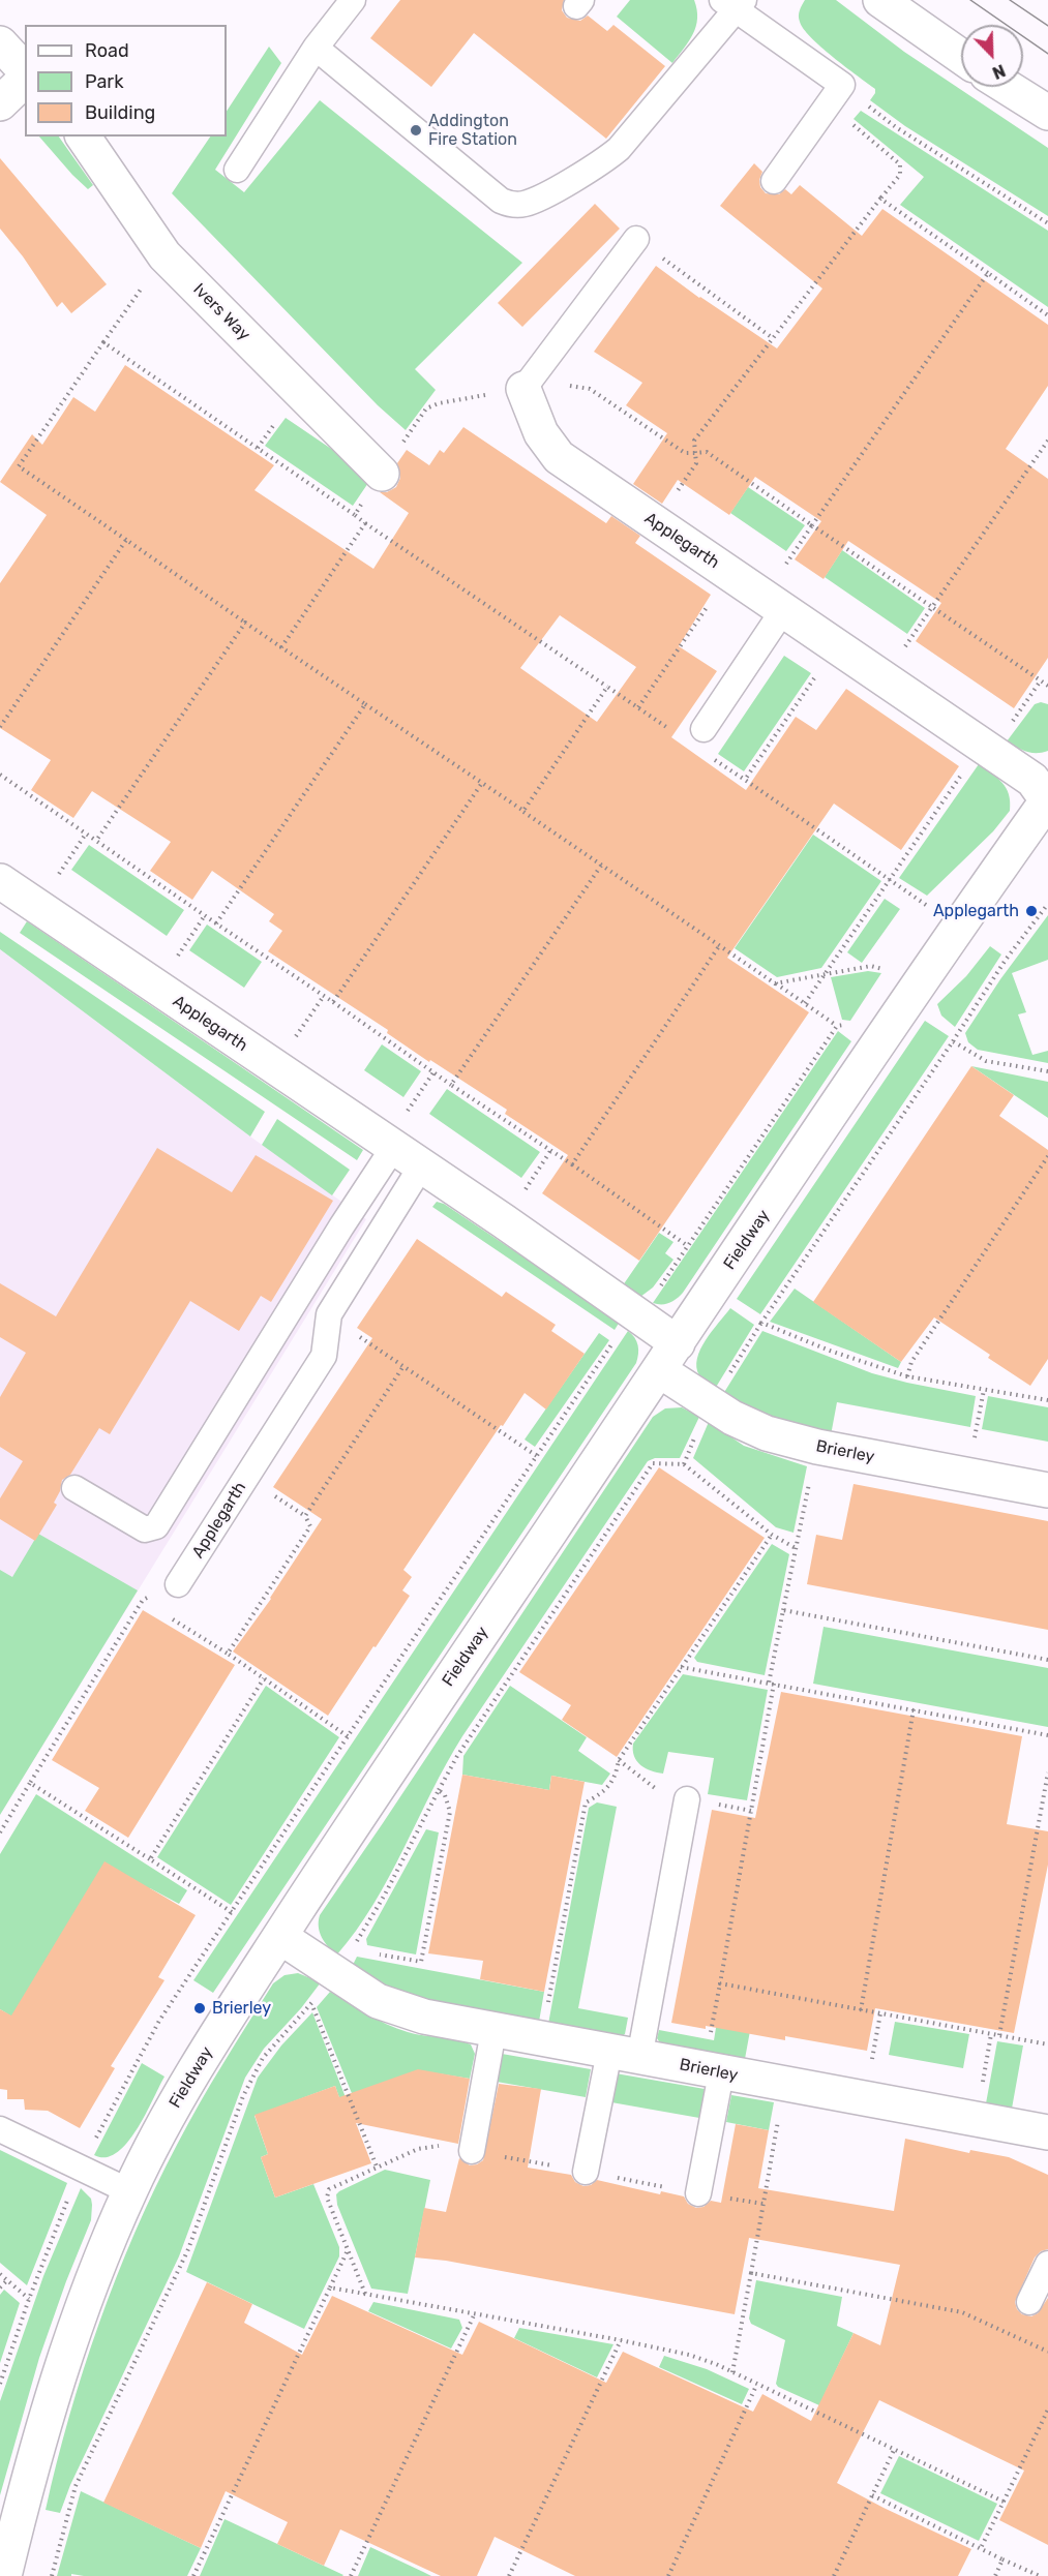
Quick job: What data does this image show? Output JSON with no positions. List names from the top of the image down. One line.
{"streets":{"street":["Ivers Way","Applegarth","Fieldway","Brierley"]},"crossings":[["Applegarth","Fieldway"],["Applegarth","Brierley"],["Fieldway","Brierley"]],"places":["Addington Fire Station","Applegarth","Brierley"],"legend":["Road","Park","Building"],"north":"bottom right"}
